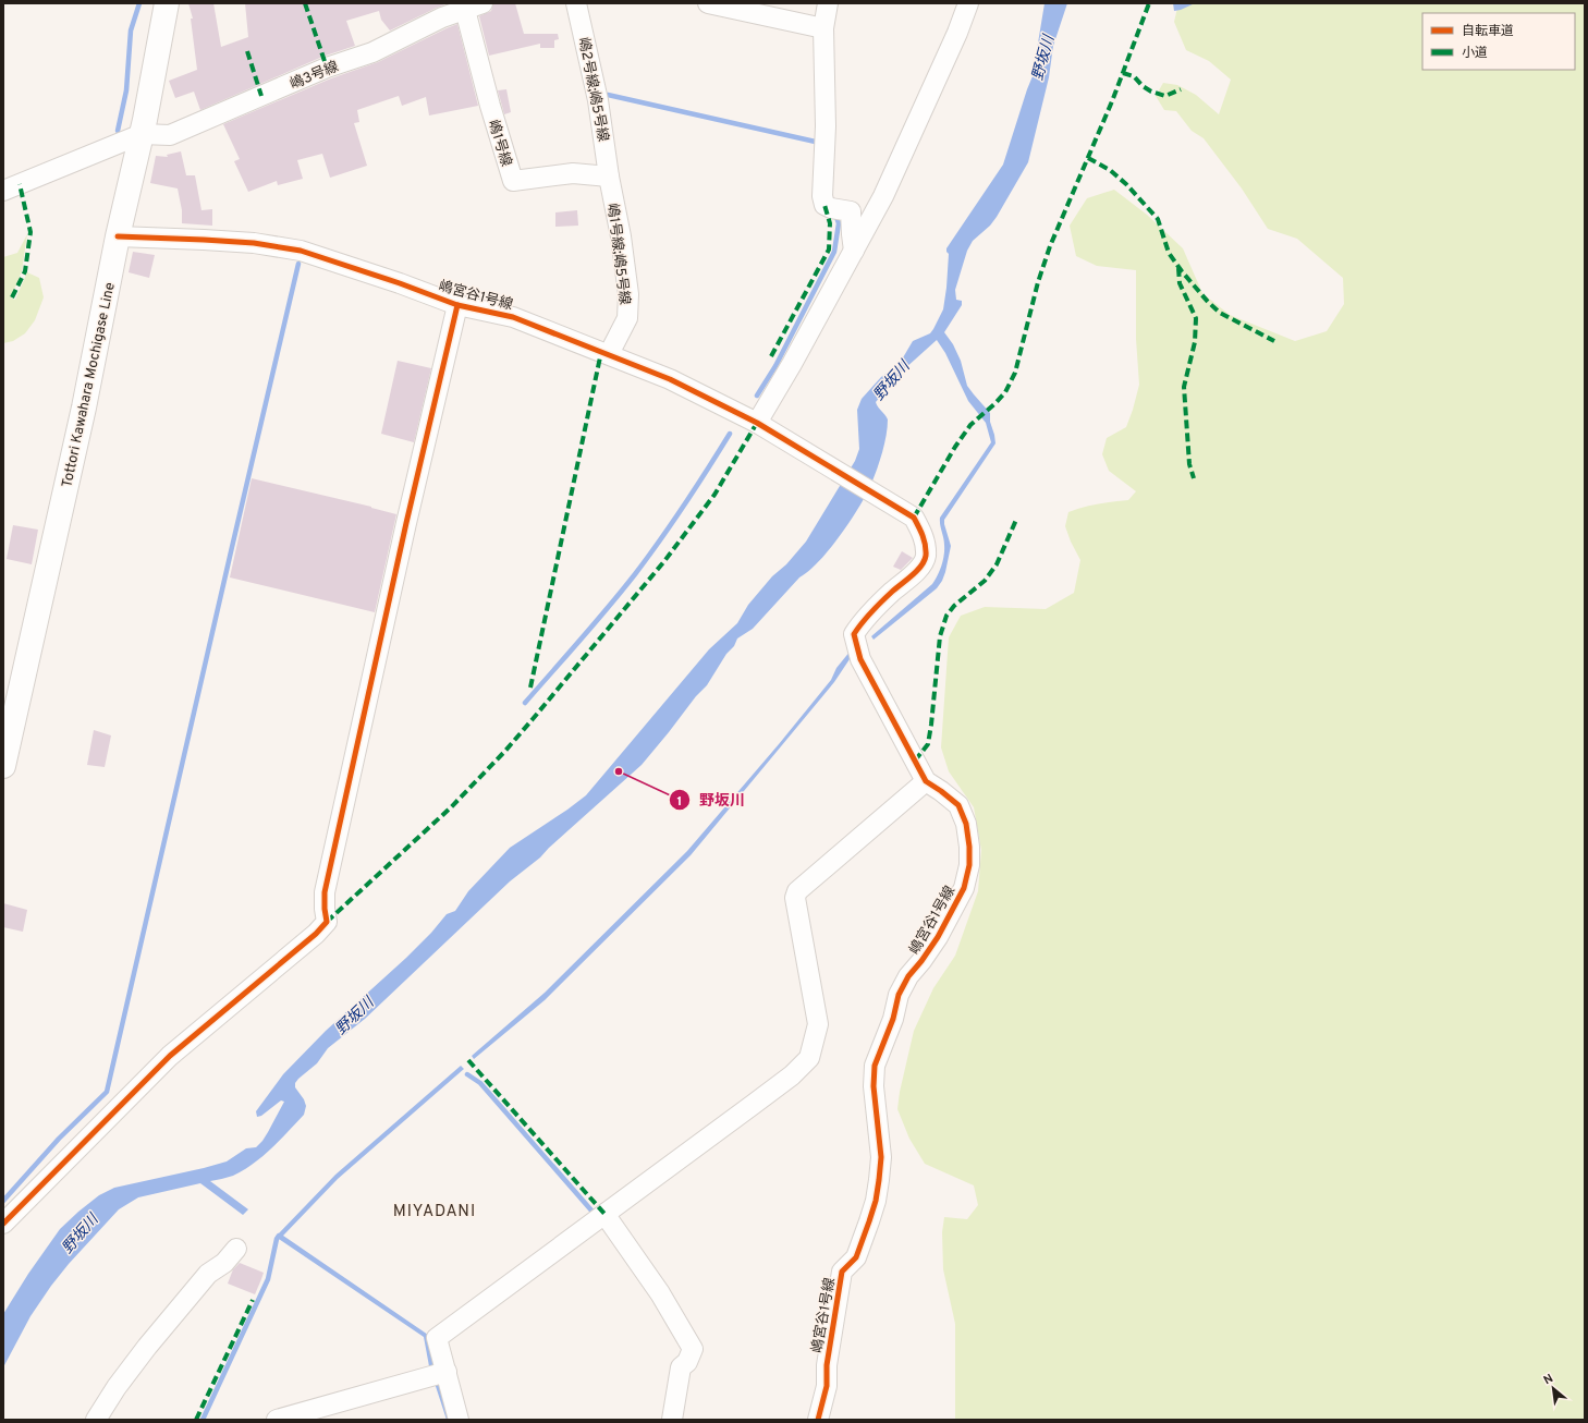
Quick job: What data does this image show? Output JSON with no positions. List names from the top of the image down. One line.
{"streets":{"main road":["Tottori Kawahara Mochigase Line"],"street":["嶋3号線","嶋2号線;嶋5号線","嶋1号線","嶋1号線;嶋5号線","嶋宮谷1号線"]},"crossings":[["嶋3号線","嶋1号線"],["嶋3号線","Tottori Kawahara Mochigase Line"],["嶋2号線;嶋5号線","嶋1号線"],["嶋2号線;嶋5号線","嶋1号線;嶋5号線"],["嶋1号線","嶋1号線;嶋5号線"],["嶋1号線;嶋5号線","嶋宮谷1号線"],["嶋宮谷1号線","Tottori Kawahara Mochigase Line"]],"districts":["MIYADANI"],"water":["野坂川"],"places":["野坂川"],"legend":["自転車道","小道"],"north":"top left"}
